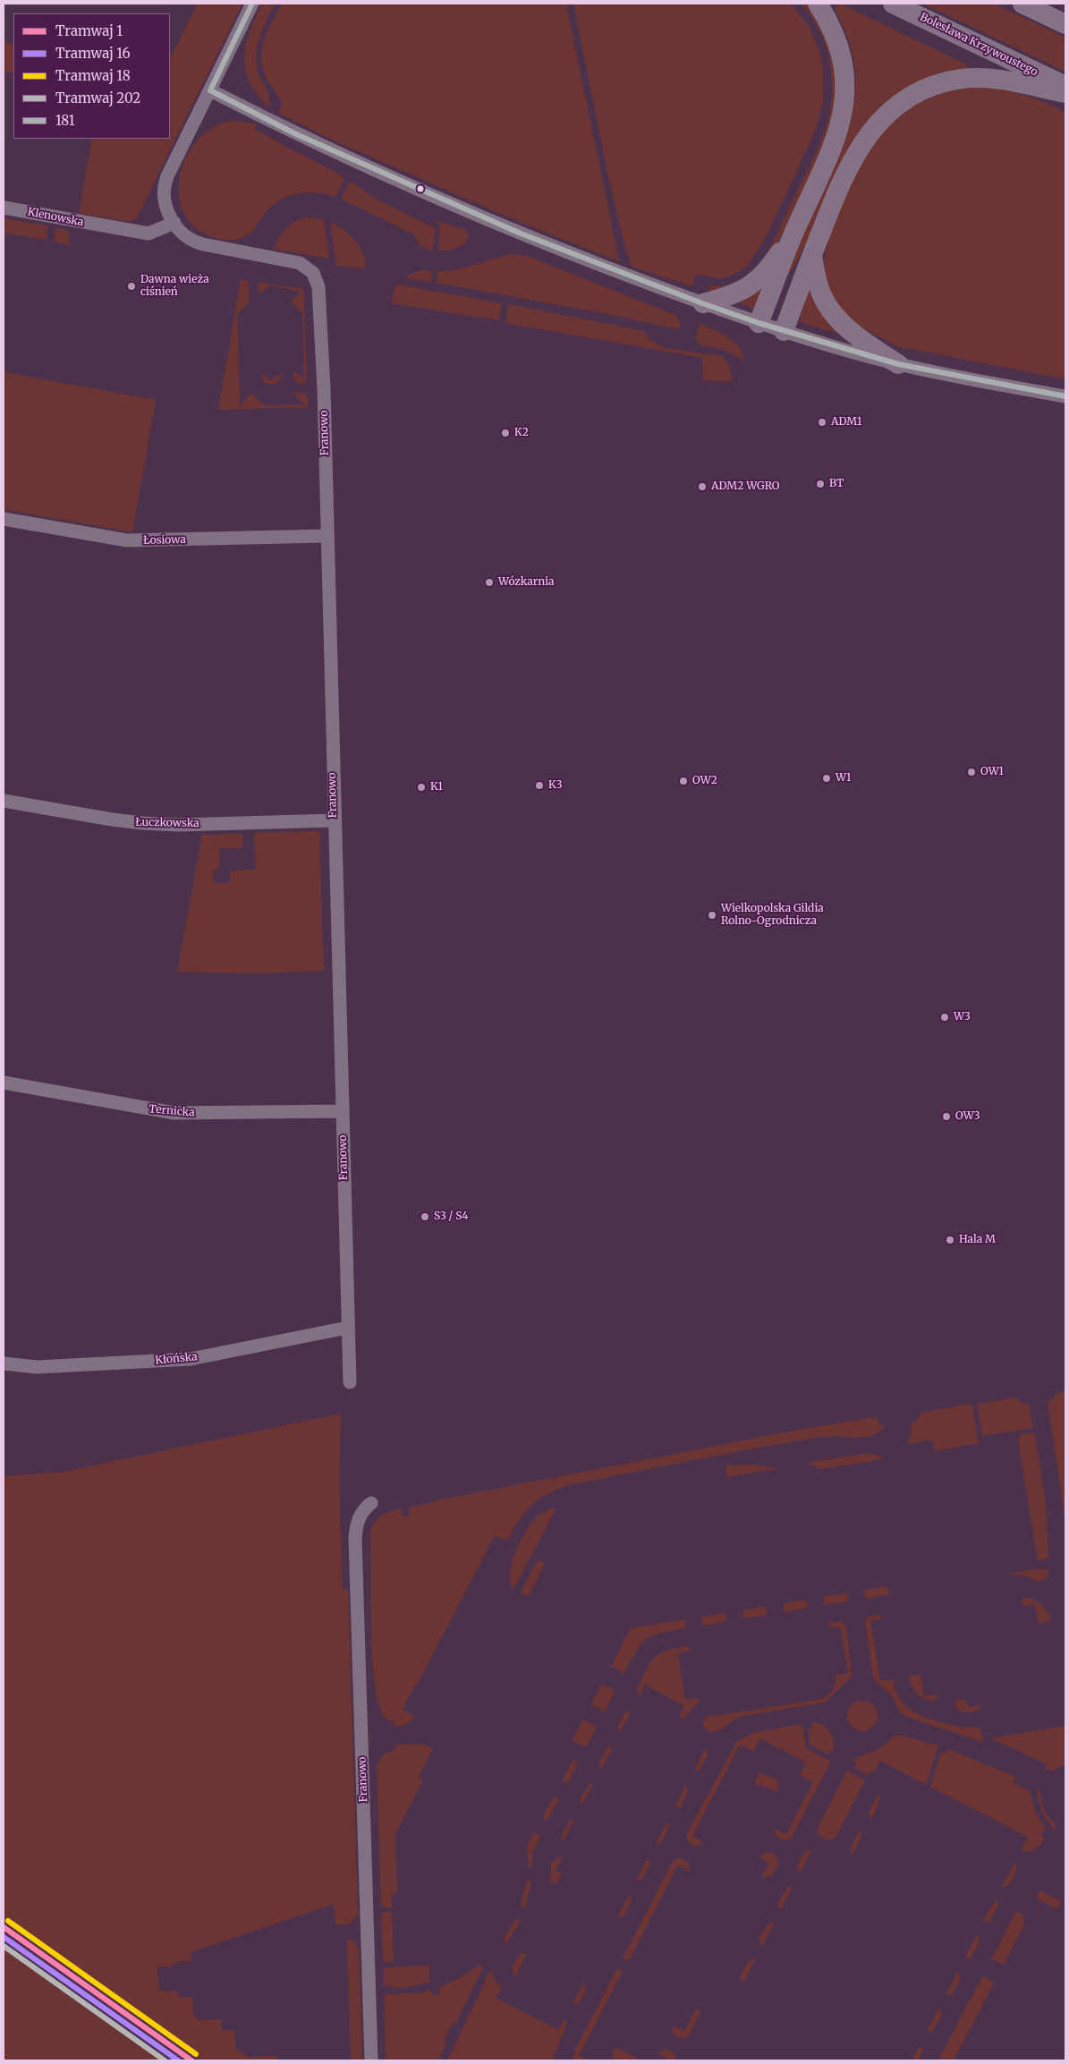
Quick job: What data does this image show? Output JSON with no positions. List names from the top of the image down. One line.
{"streets":{"main road":["Bolesława Krzywoustego"],"street":["Klenowska","Franowo","Łosiowa","Łuczkowska","Ternicka","Kłońska"]},"crossings":[["Klenowska","Franowo"],["Franowo","Łosiowa"],["Franowo","Łuczkowska"],["Franowo","Ternicka"],["Franowo","Kłońska"]],"places":["Dawna wieża ciśnień","ADM1","K2","BT","ADM2 WGRO","Wózkarnia","OW1","W1","OW2","K3","K1","Wielkopolska Gildia Rolno-Ogrodnicza","W3","OW3","S3 / S4","Hala M"],"lines":["transit line 181","tram line 18","tram line 1","tram line 16","tram line 202"],"legend":["Tramwaj 1","Tramwaj 16","Tramwaj 18","Tramwaj 202","181"]}
